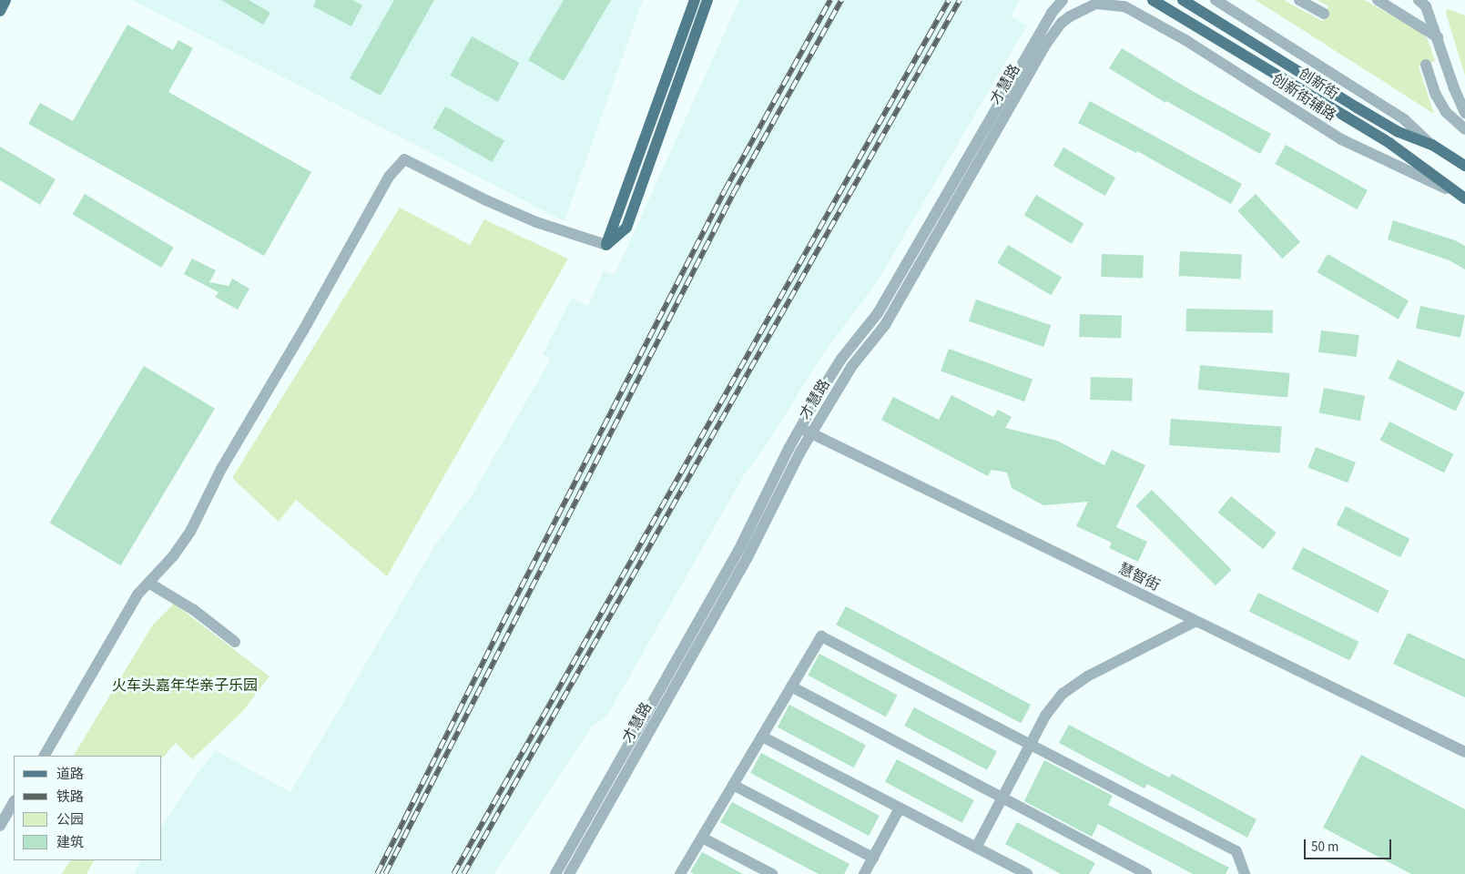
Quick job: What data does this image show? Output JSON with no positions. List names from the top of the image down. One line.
{"streets":{"main road":["创新街"],"street":["才慧路","创新街辅路","慧智街"]},"crossings":[["创新街","创新街辅路"],["才慧路","创新街辅路"],["才慧路","慧智街"]],"parks":["火车头嘉年华亲子乐园"],"legend":["道路","铁路","公园","建筑"],"scale_bar":"50 m"}
